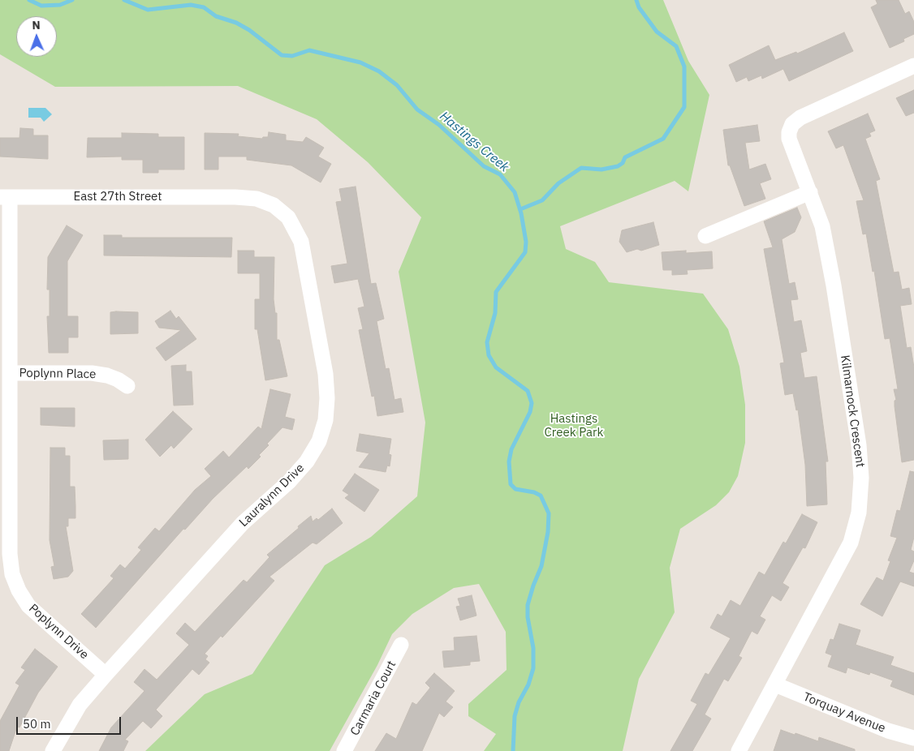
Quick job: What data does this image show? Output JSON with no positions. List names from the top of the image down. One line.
{"streets":{"street":["East 27th Street","Poplynn Place","Kilmarnock Crescent","Lauralynn Drive","Poplynn Drive","Carmaria Court","Torquay Avenue"]},"crossings":[["East 27th Street","Lauralynn Drive"],["East 27th Street","Poplynn Drive"],["Poplynn Place","Poplynn Drive"],["Kilmarnock Crescent","Torquay Avenue"],["Lauralynn Drive","Poplynn Drive"]],"water":["Hastings Creek"],"parks":["Hastings Creek Park"],"scale_bar":"50 m","north":"top"}
